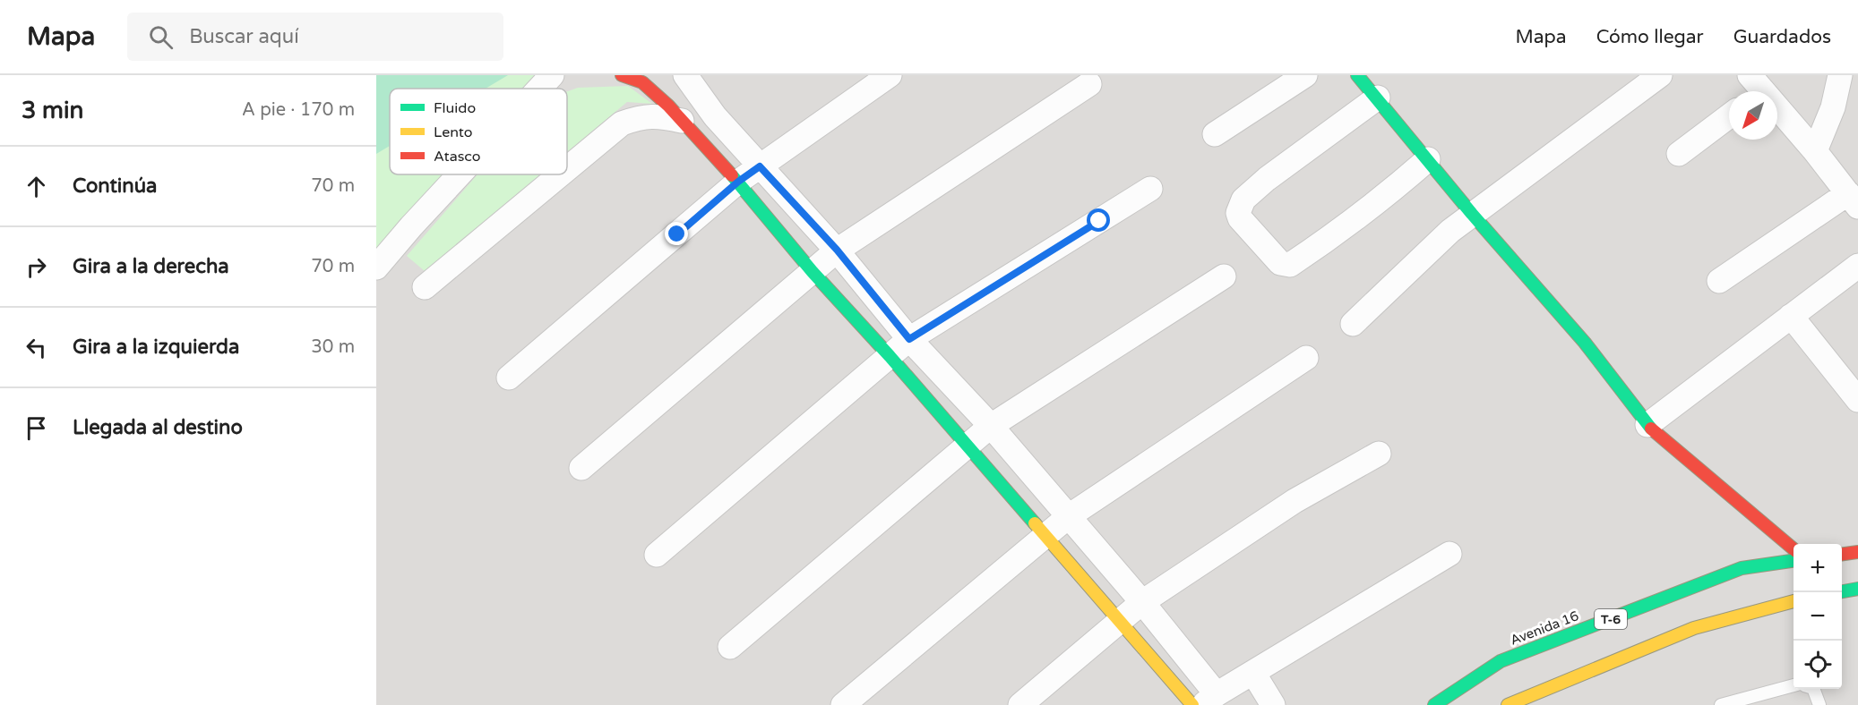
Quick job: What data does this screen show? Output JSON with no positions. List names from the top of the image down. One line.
{"streets":{"main road":["T-6","Avenida 16"]},"legend":["Fluido","Lento","Atasco"],"north":"bottom left","page":{"header":"Mapa","search":"Buscar aquí","nav":["Mapa","Cómo llegar","Guardados"],"heading":["3 min","A pie · 170 m"],"list":[["Continúa","70 m"],["Gira a la derecha","70 m"],["Gira a la izquierda","30 m"],"Llegada al destino"],"map_buttons":["+","−"]}}
